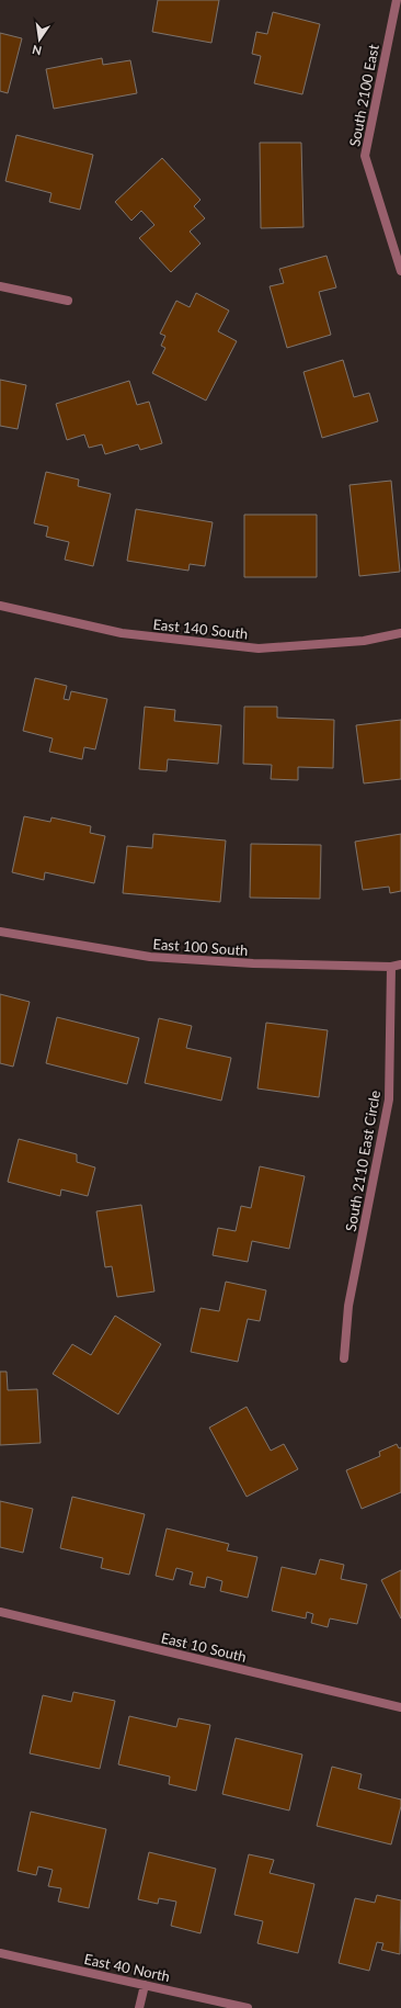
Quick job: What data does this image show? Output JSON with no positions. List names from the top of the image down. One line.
{"streets":{"street":["South 2100 East","East 140 South","East 100 South","South 2110 East Circle","East 10 South","East 40 North"]},"crossings":[["East 100 South","South 2110 East Circle"]],"north":"bottom"}
